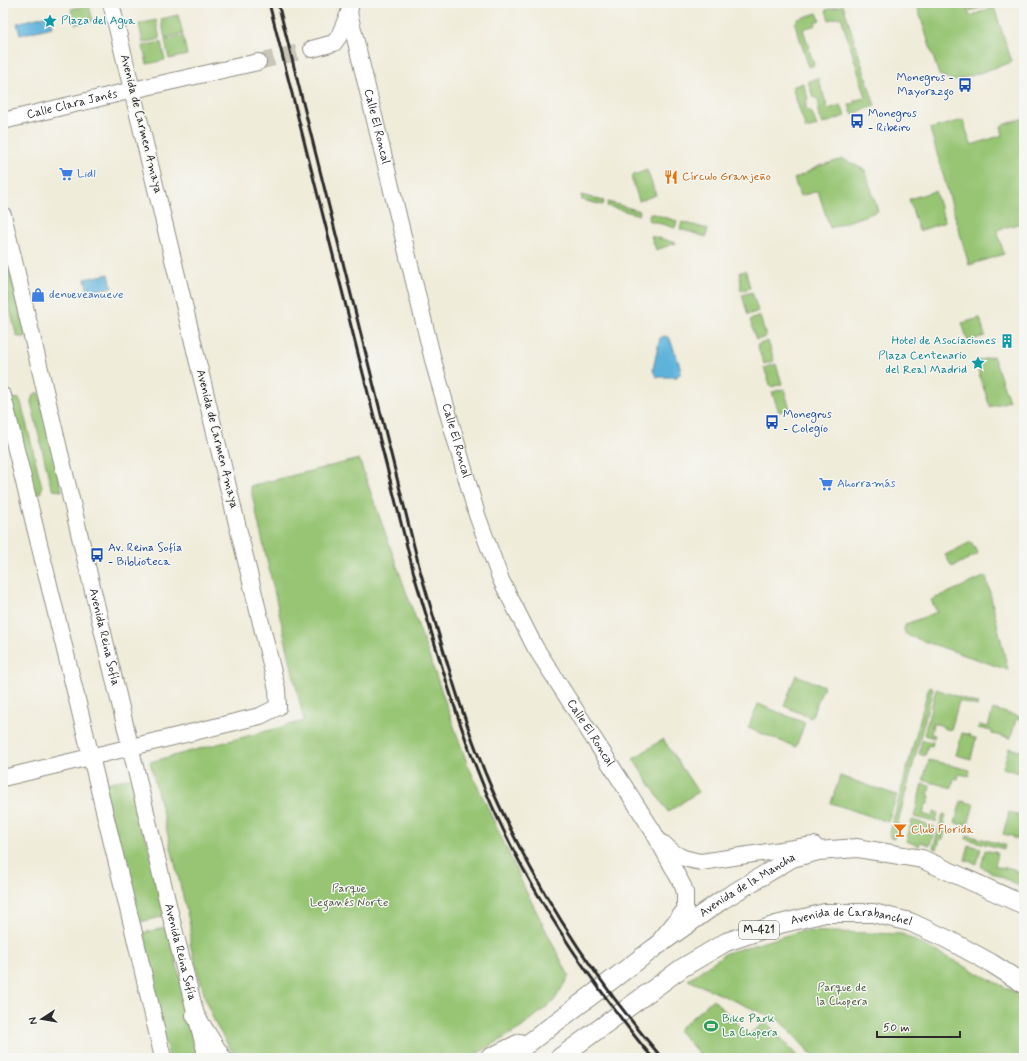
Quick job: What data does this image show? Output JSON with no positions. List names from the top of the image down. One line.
{"streets":{"main road":["Avenida de la Mancha","Avenida de Carabanchel","M-421"],"street":["Calle Clara Janés","Avenida de Carmen Amaya","Calle El Roncal","Avenida Reina Sofía"]},"crossings":[["Calle Clara Janés","Avenida de Carmen Amaya"],["Avenida de Carmen Amaya","Avenida Reina Sofía"],["Calle El Roncal","Avenida de la Mancha"]],"parks":["Parque Leganés Norte","Parque de la Chopera"],"places":{"place":["Plaza del Agua","Plaza Centenario del Real Madrid"],"bus stop":["Monegros - Mayorazgo","Monegros - Ribeiro","Monegros - Colegio","Av. Reina Sofía - Biblioteca"],"supermarket":["Lidl","Ahorramás"],"restaurant":["Círculo Granjeño"],"shop":["denueveanueve"],"building":["Hotel de Asociaciones"],"bar":["Club Florida"],"sports":["Bike Park La Chopera"]},"scale_bar":"50 m","north":"left"}
